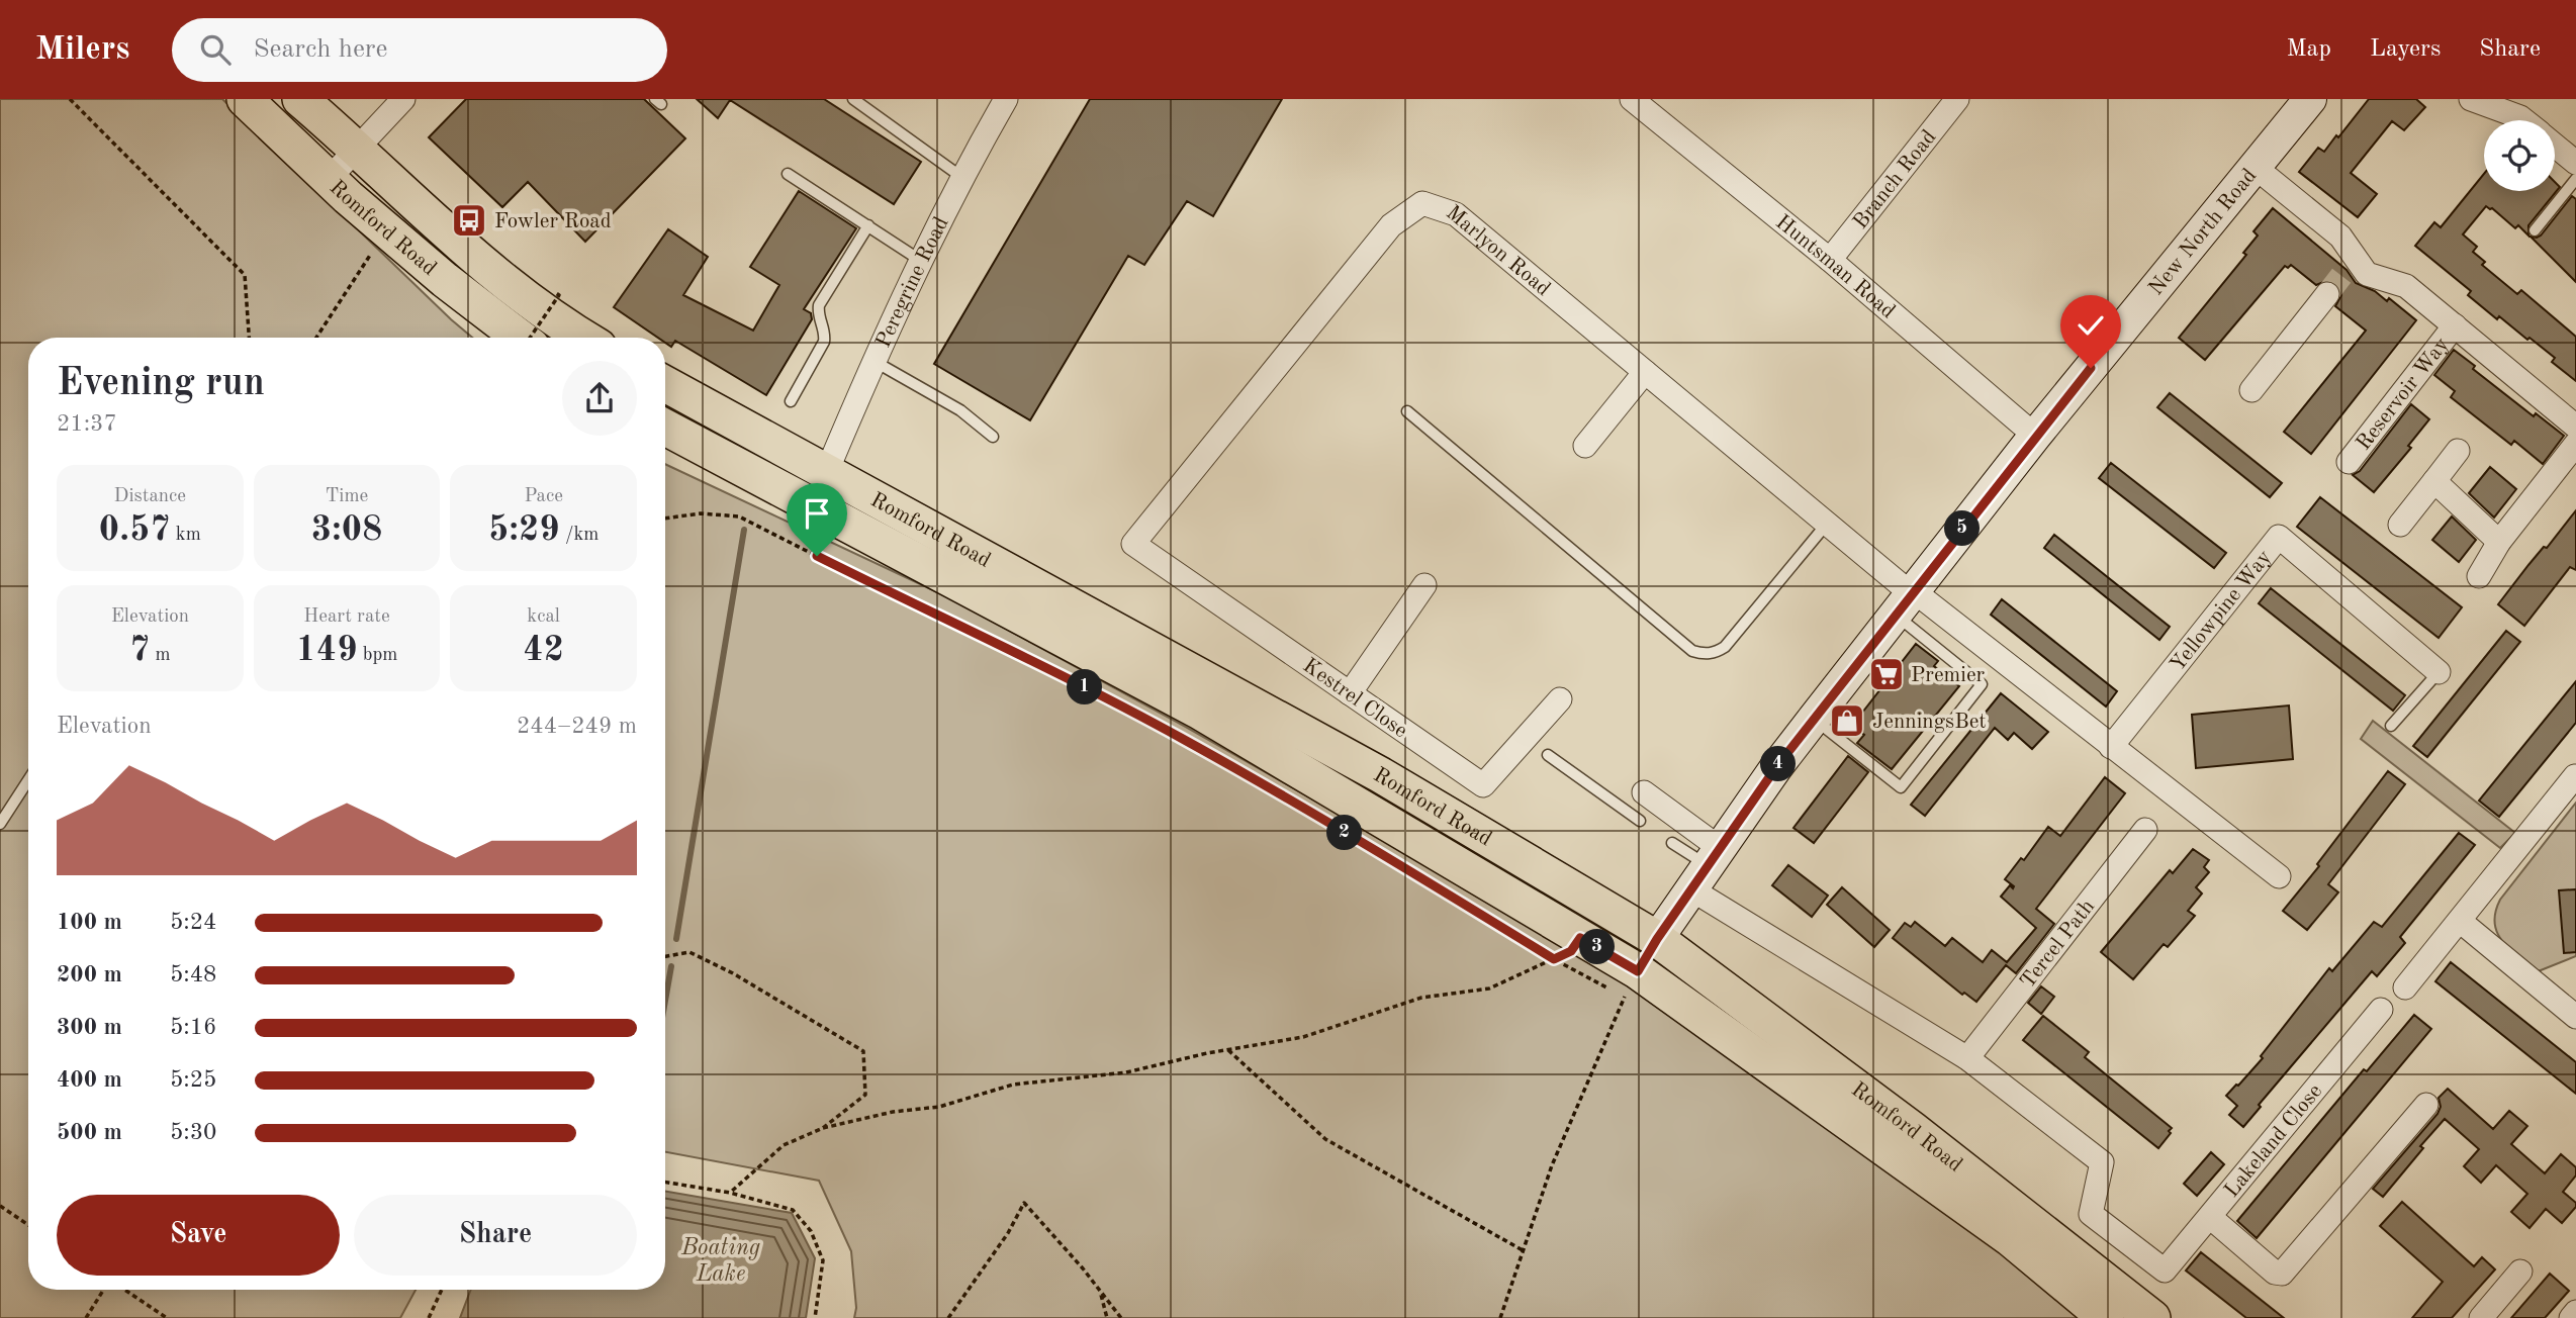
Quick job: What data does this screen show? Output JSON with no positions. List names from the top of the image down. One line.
{"streets":{"main road":["Romford Road"],"street":["Branch Road","New North Road","Marlyon Road","Huntsman Road","Peregrine Road","Reservoir Way","Yellowpine Way","Kestrel Close","Tercel Path","Lakeland Close"]},"crossings":[["Branch Road","Huntsman Road"],["Romford Road","New North Road"],["Romford Road","Peregrine Road"],["New North Road","Marlyon Road"],["New North Road","Huntsman Road"],["New North Road","Reservoir Way"],["Marlyon Road","Kestrel Close"],["Tercel Path","Lakeland Close"]],"water":["Boating Lake"],"places":{"bus stop":["Fowler Road"],"supermarket":["Premier"],"shop":["JenningsBet"]},"page":{"header":"Milers","search":"Search here","nav":["Map","Layers","Share"],"heading":["Evening run","21:37"],"stats":[["Distance","0.57 km"],["Time","3:08"],["Pace","5:29 /km"],["Elevation","7 m"],["Heart rate","149 bpm"],["kcal","42"]],"pins":["5","1","4","2","3"],"chart":["Elevation","244–249 m"],"list":[{"name":"100 m","note":"5:24"},{"name":"200 m","note":"5:48"},{"name":"300 m","note":"5:16"},{"name":"400 m","note":"5:25"},{"name":"500 m","note":"5:30"}],"buttons":["Save","Share"]}}
